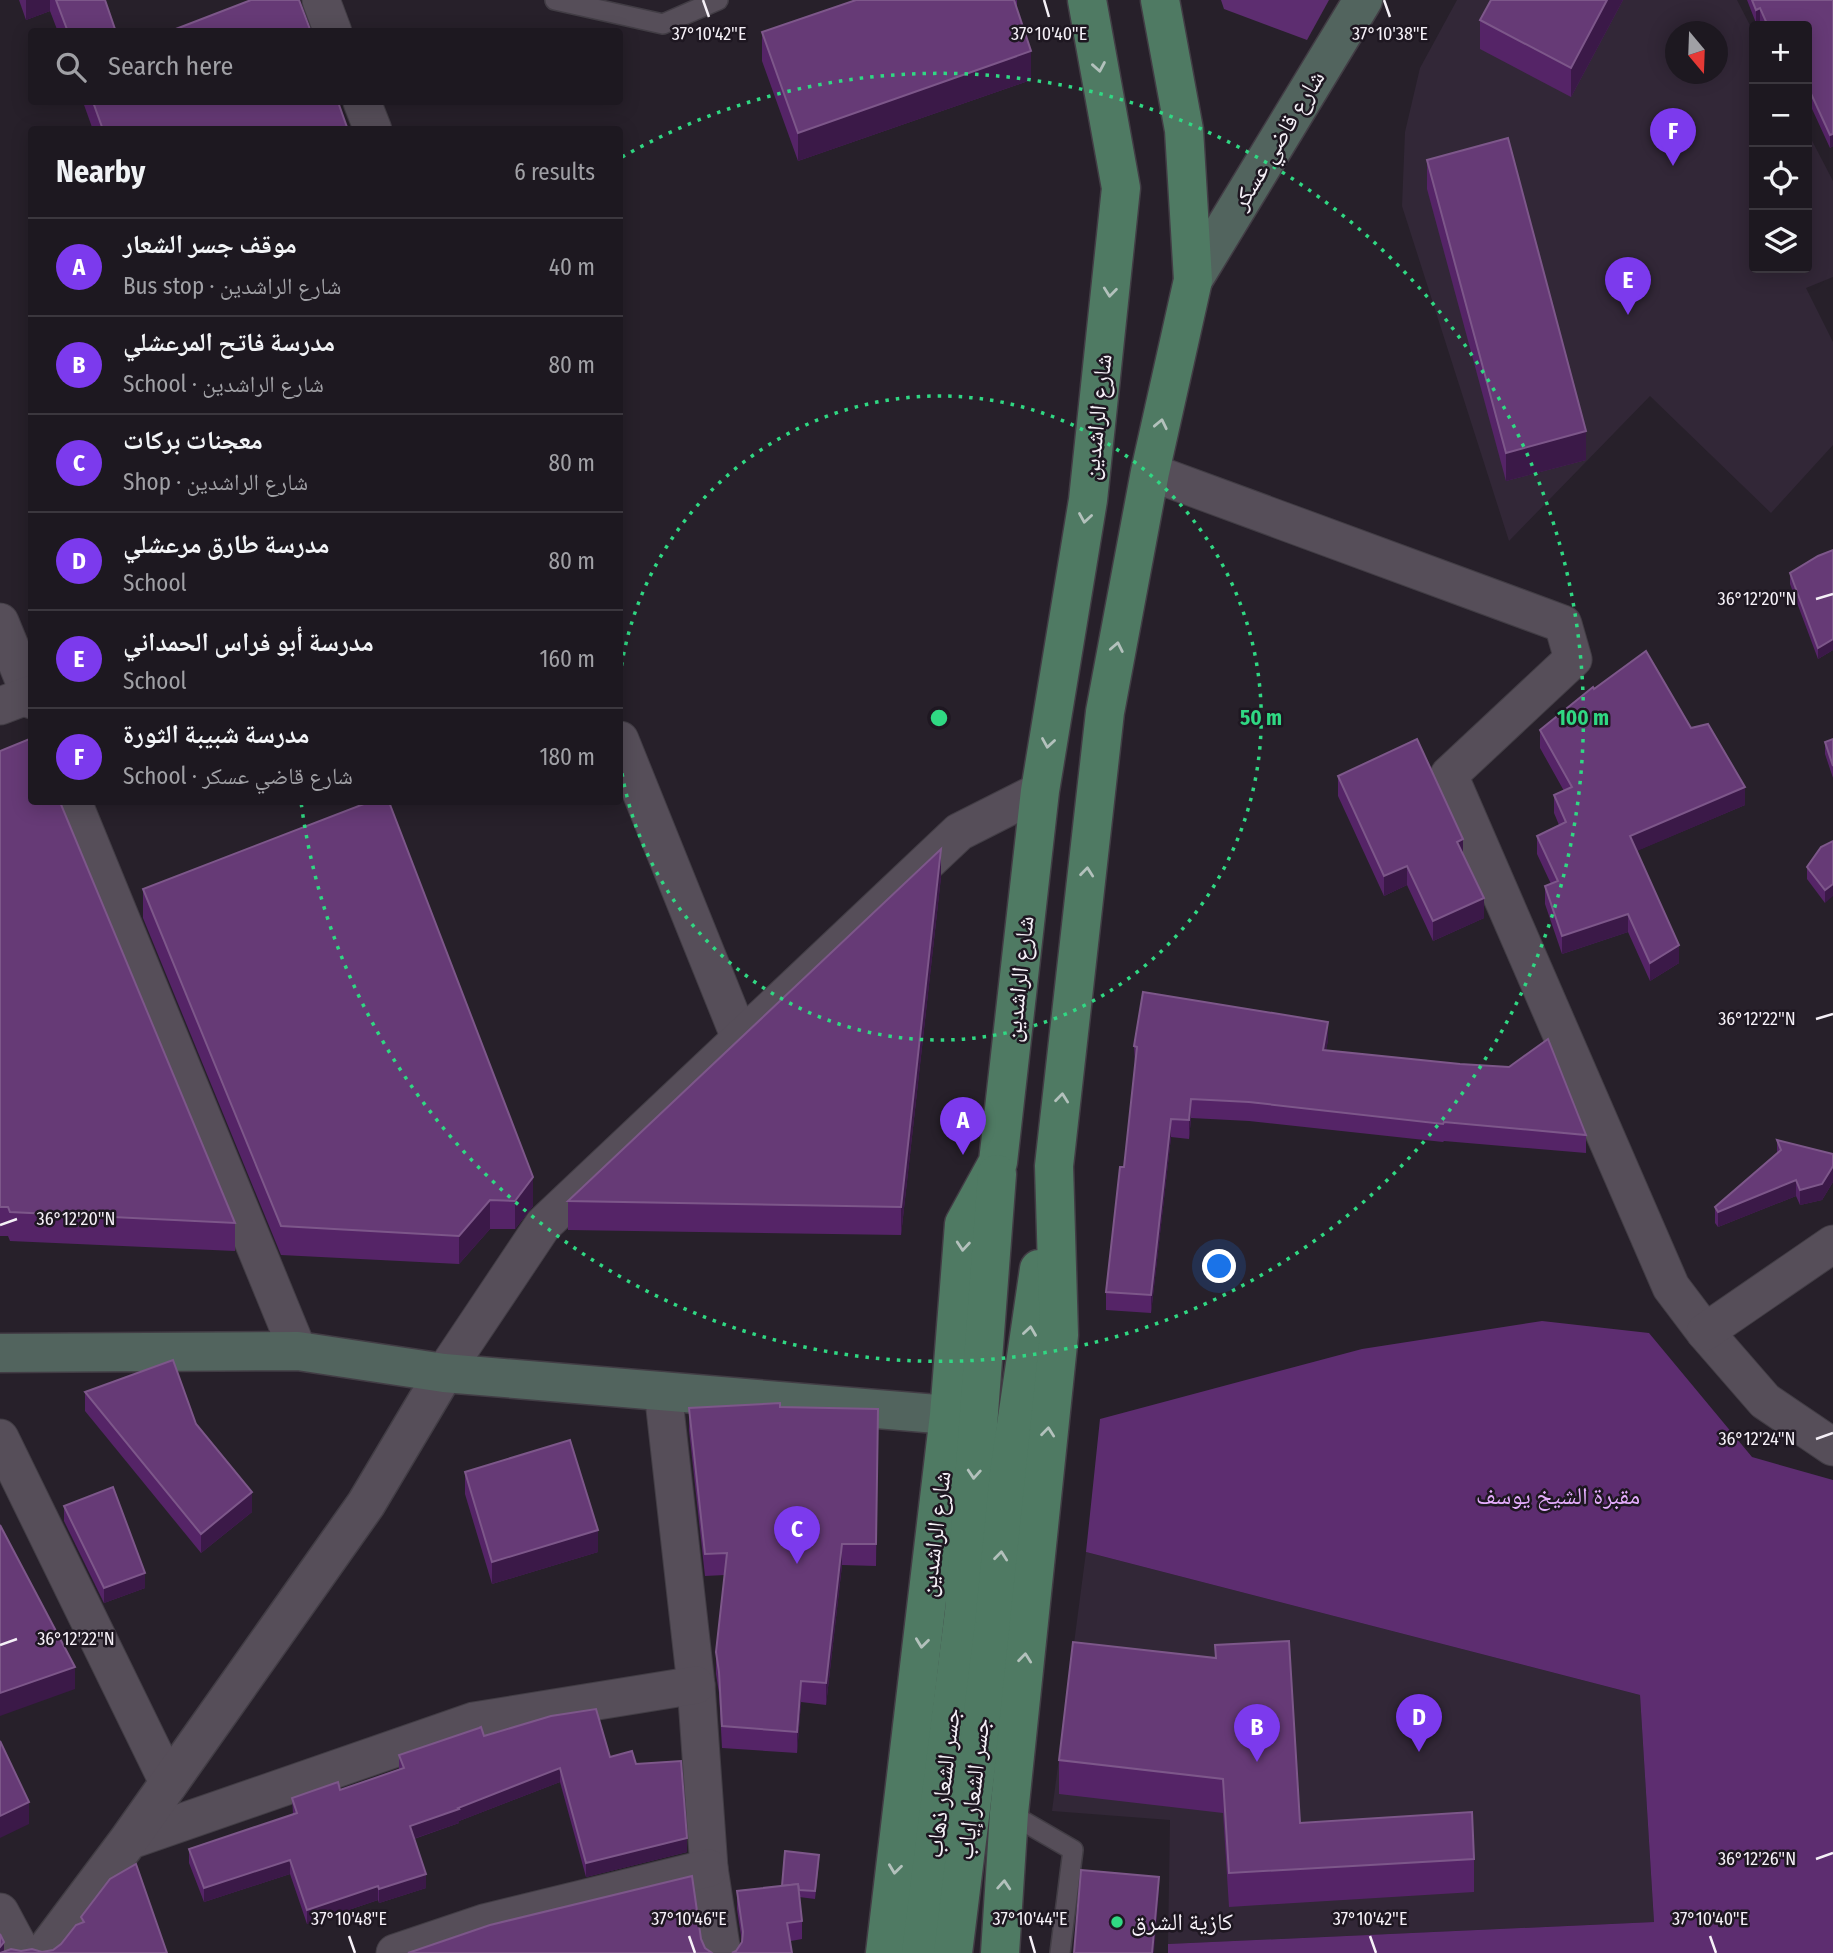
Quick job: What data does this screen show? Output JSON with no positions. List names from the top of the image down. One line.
{"streets":{"main road":["شارع قاضي عسكر","شارع الراشدين","جسر الشعار ذهاب","جسر الشعار إياب"]},"crossings":[["جسر الشعار ذهاب","جسر الشعار إياب"]],"parks":["مقبرة الشيخ يوسف"],"places":["كازية الشرق"],"north":"bottom","page":{"map_buttons":["+","−"],"search":"Search here","pins":["F","E","A","C","D","B"],"heading":["Nearby","6 results"],"list":[{"mark":"A","name":"موقف جسر الشعار","note":"Bus stop · شارع الراشدين","value":"40 m"},{"mark":"B","name":"مدرسة فاتح المرعشلي","note":"School · شارع الراشدين","value":"80 m"},{"mark":"C","name":"معجنات بركات","note":"Shop · شارع الراشدين","value":"80 m"},{"mark":"D","name":"مدرسة طارق مرعشلي","note":"School","value":"80 m"},{"mark":"E","name":"مدرسة أبو فراس الحمداني","note":"School","value":"160 m"},{"mark":"F","name":"مدرسة شبيبة الثورة","note":"School · شارع قاضي عسكر","value":"180 m"}]},"coordinates":["37°10'38\"E","37°10'42\"E","37°10'40\"E","36°12'20\"N","36°12'22\"N","36°12'24\"N","36°12'26\"N","37°10'48\"E","37°10'46\"E","37°10'44\"E"],"rings":["50 m","100 m"]}
